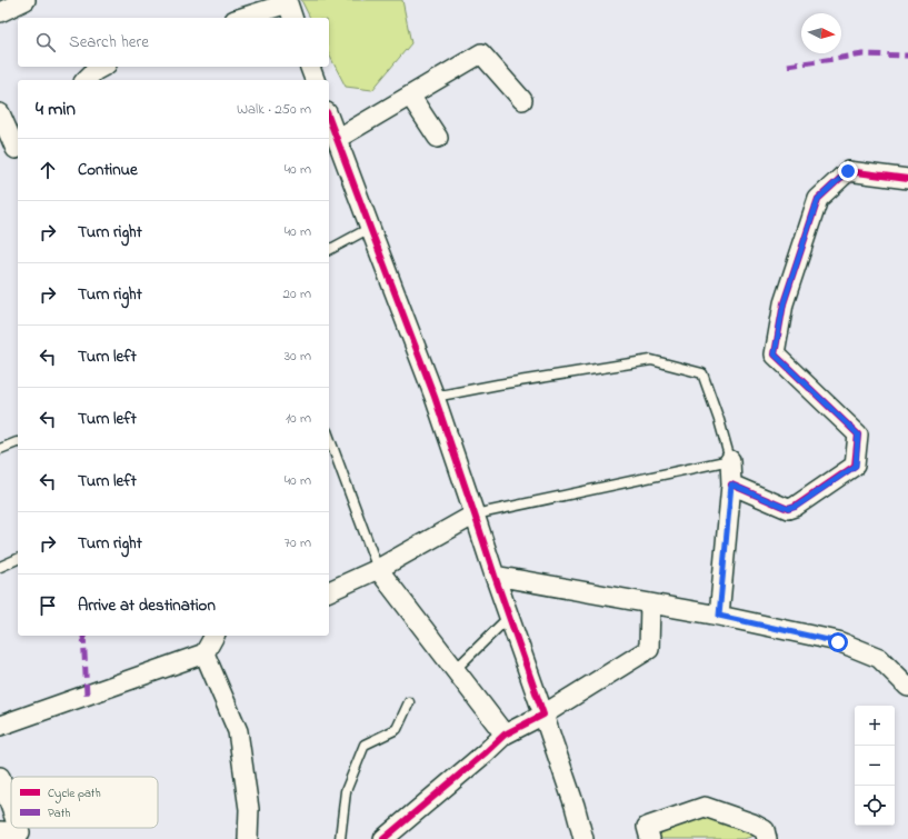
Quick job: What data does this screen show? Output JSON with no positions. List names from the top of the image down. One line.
{"legend":["Cycle path","Path"],"north":"right","page":{"search":"Search here","heading":["4 min","Walk · 250 m"],"list":[["Continue","40 m"],["Turn right","40 m"],["Turn right","20 m"],["Turn left","30 m"],["Turn left","10 m"],["Turn left","40 m"],["Turn right","70 m"],"Arrive at destination"],"map_buttons":["+","−"]}}
